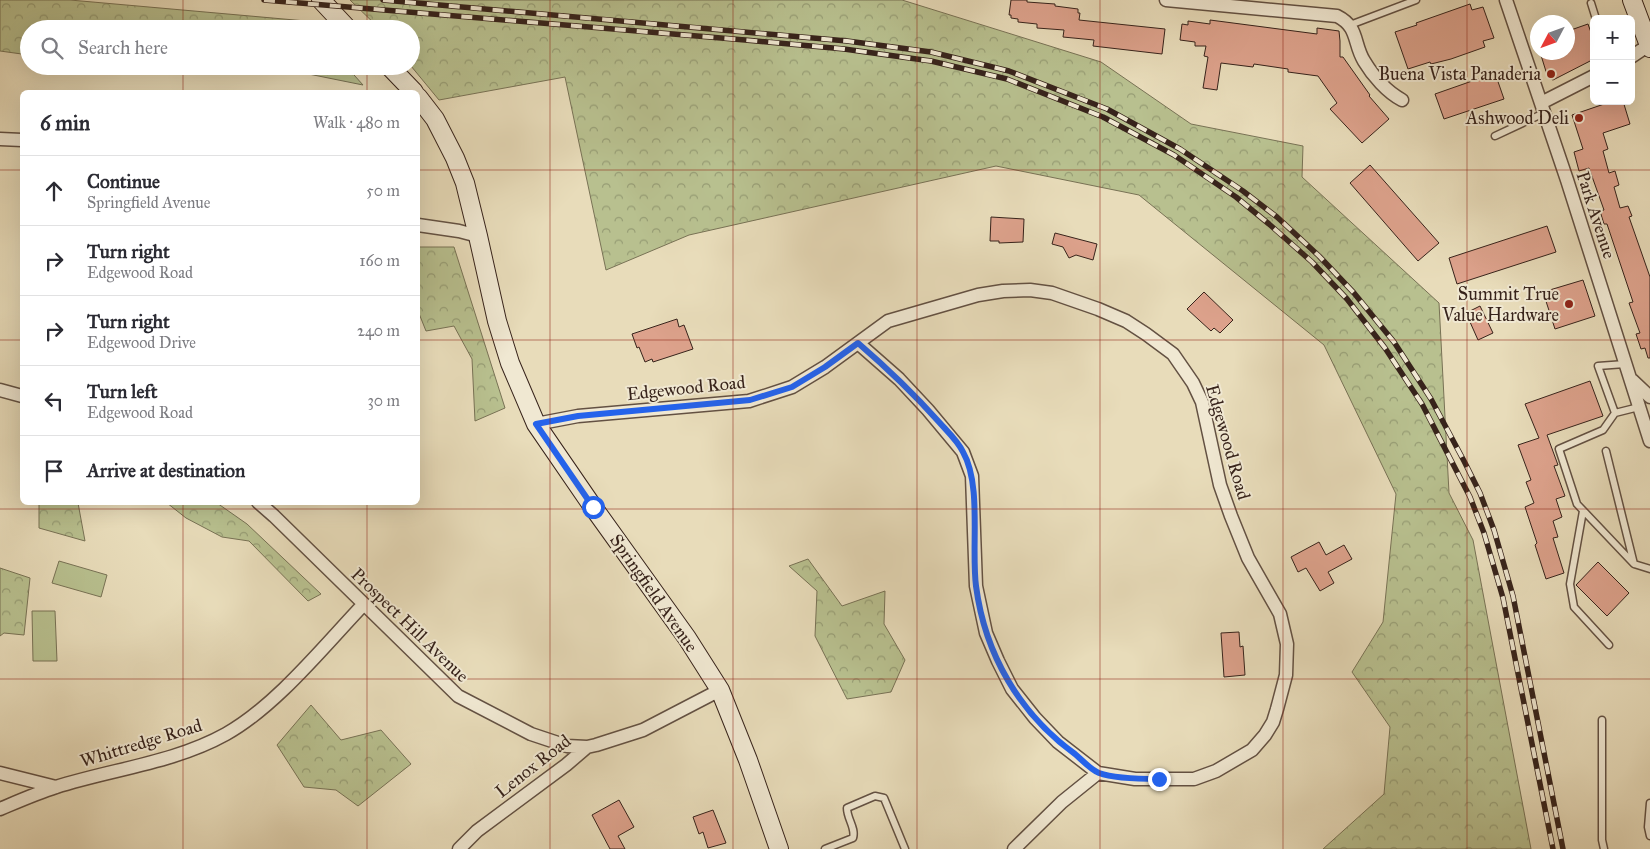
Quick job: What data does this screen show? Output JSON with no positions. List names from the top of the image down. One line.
{"streets":{"main road":["Springfield Avenue"],"street":["Park Avenue","Edgewood Road","Prospect Hill Avenue","Whittredge Road","Lenox Road"]},"crossings":[["Edgewood Road","Springfield Avenue"],["Springfield Avenue","Lenox Road"],["Prospect Hill Avenue","Whittredge Road"],["Prospect Hill Avenue","Lenox Road"]],"places":["Buena Vista Panaderia","Ashwood Deli","Summit True Value Hardware"],"north":"bottom left","page":{"map_buttons":["+","−"],"search":"Search here","heading":["6 min","Walk · 480 m"],"list":[["Continue","Springfield Avenue","50 m"],["Turn right","Edgewood Road","160 m"],["Turn right","Edgewood Drive","240 m"],["Turn left","Edgewood Road","30 m"],"Arrive at destination"]}}
